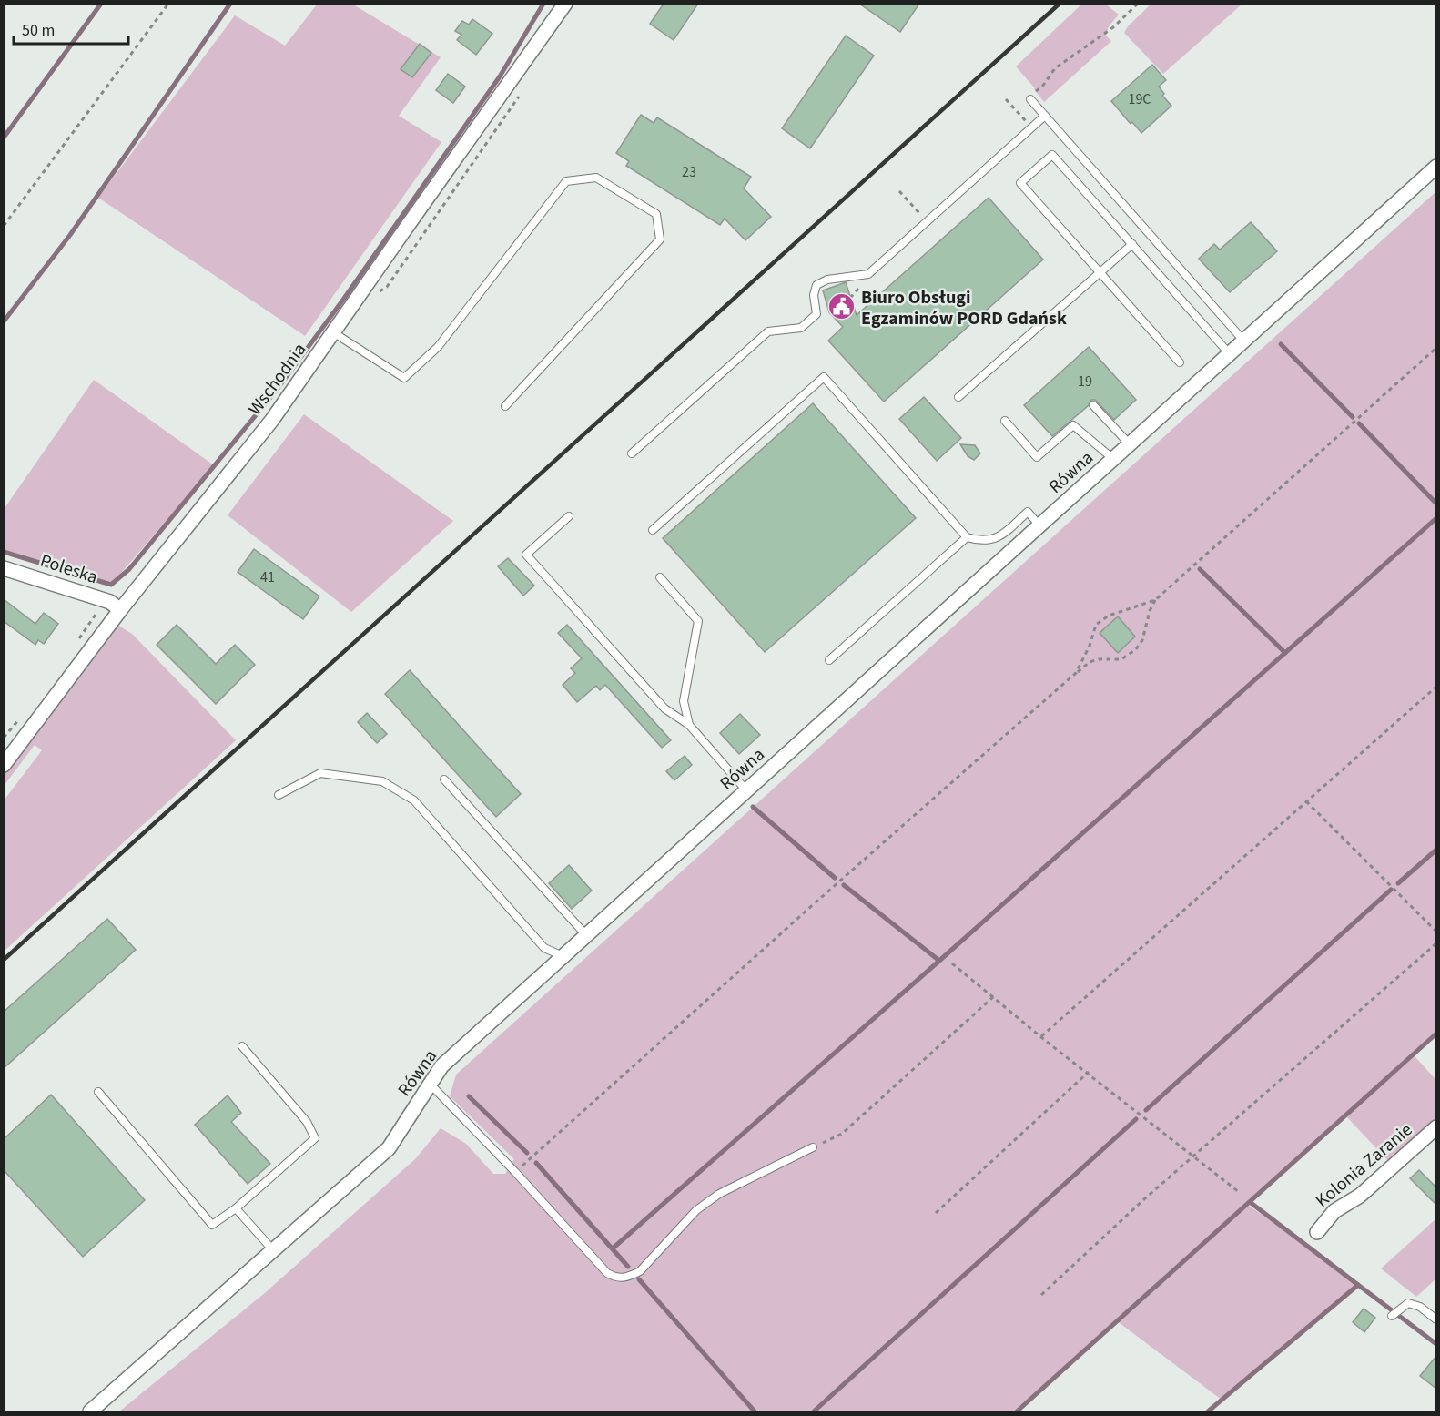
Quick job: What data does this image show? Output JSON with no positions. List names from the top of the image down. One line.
{"streets":{"street":["Wschodnia","Równa","Poleska","Kolonia Zaranie"]},"crossings":[["Wschodnia","Poleska"]],"places":{"public building":["Biuro Obsługi Egzaminów PORD Gdańsk"]},"house_numbers":["19C","23","19","41"],"scale_bar":"50 m"}
